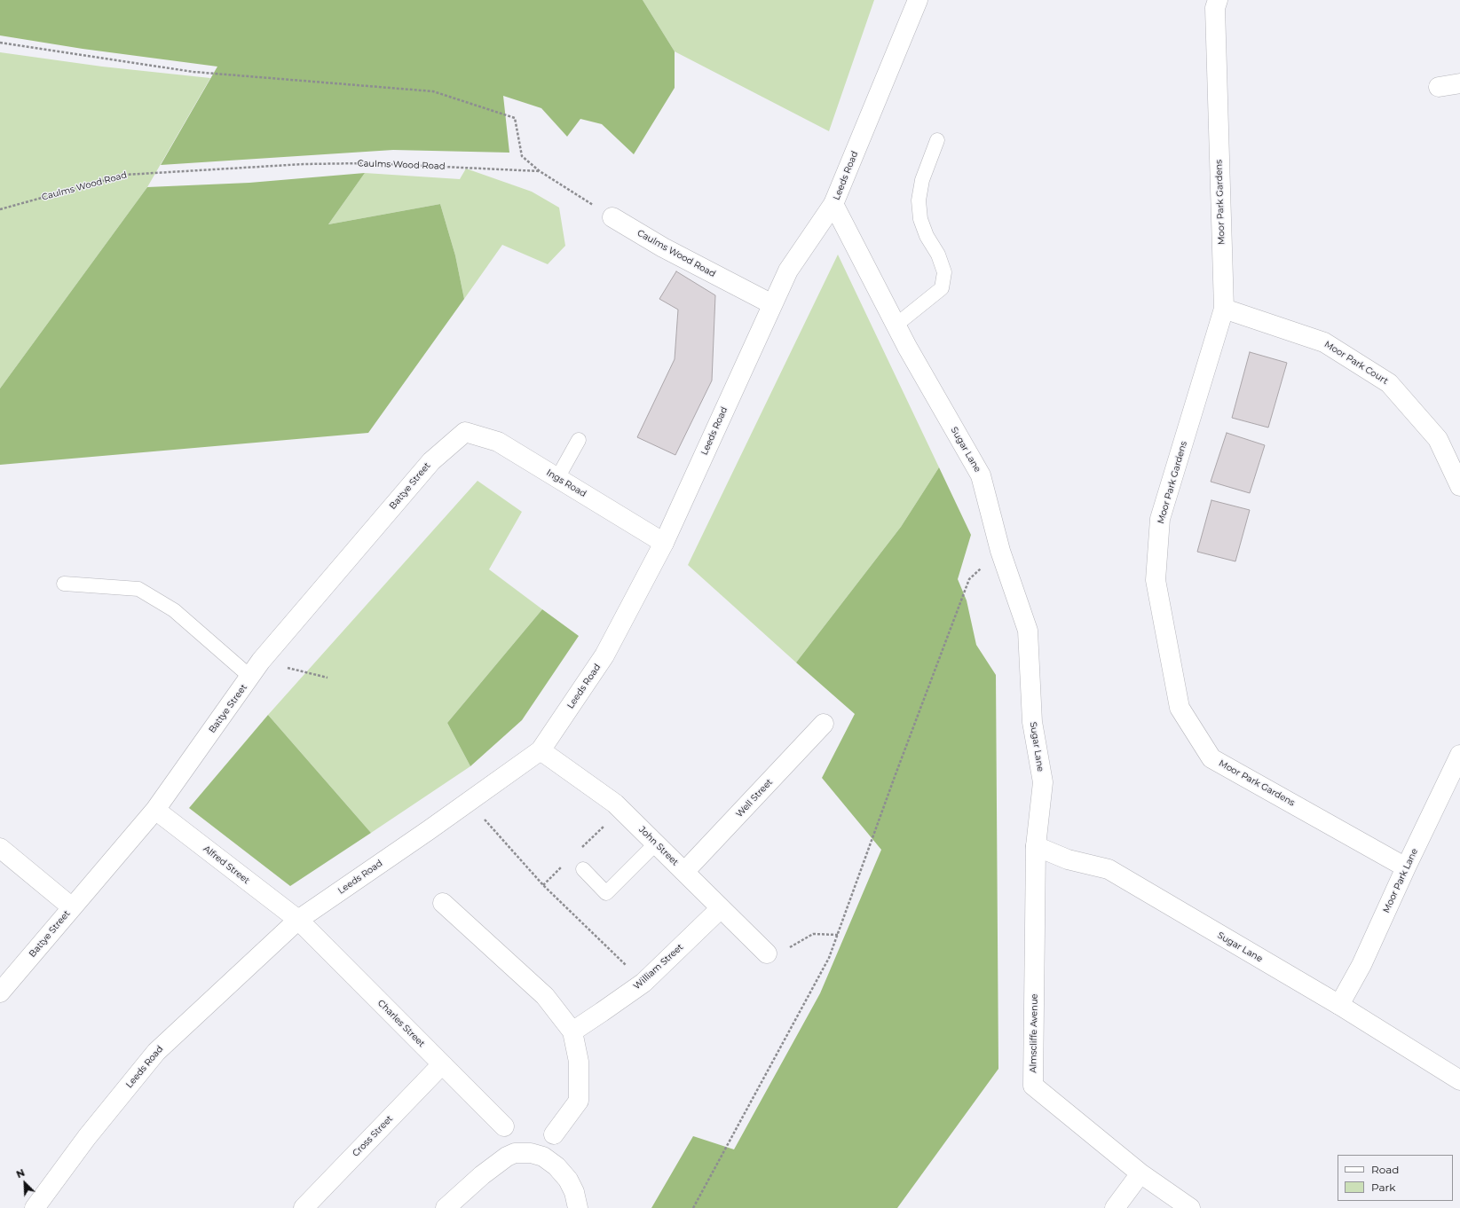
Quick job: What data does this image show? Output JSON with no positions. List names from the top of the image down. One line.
{"streets":{"street":["Caulms Wood Road","Leeds Road","Moor Park Gardens","Moor Park Court","Sugar Lane","Ings Road","Battye Street","Well Street","John Street","Alfred Street","Moor Park Lane","William Street","Charles Street","Almscliffe Avenue","Cross Street"]},"crossings":[["Caulms Wood Road","Leeds Road"],["Leeds Road","Sugar Lane"],["Leeds Road","Ings Road"],["Leeds Road","John Street"],["Leeds Road","Alfred Street"],["Leeds Road","Charles Street"],["Moor Park Gardens","Moor Park Court"],["Moor Park Gardens","Moor Park Lane"],["Sugar Lane","Moor Park Lane"],["Sugar Lane","Almscliffe Avenue"],["Ings Road","Battye Street"],["Battye Street","Alfred Street"],["Well Street","John Street"],["John Street","William Street"],["Alfred Street","Charles Street"],["Charles Street","Cross Street"]],"legend":["Road","Park"],"north":"top left"}
